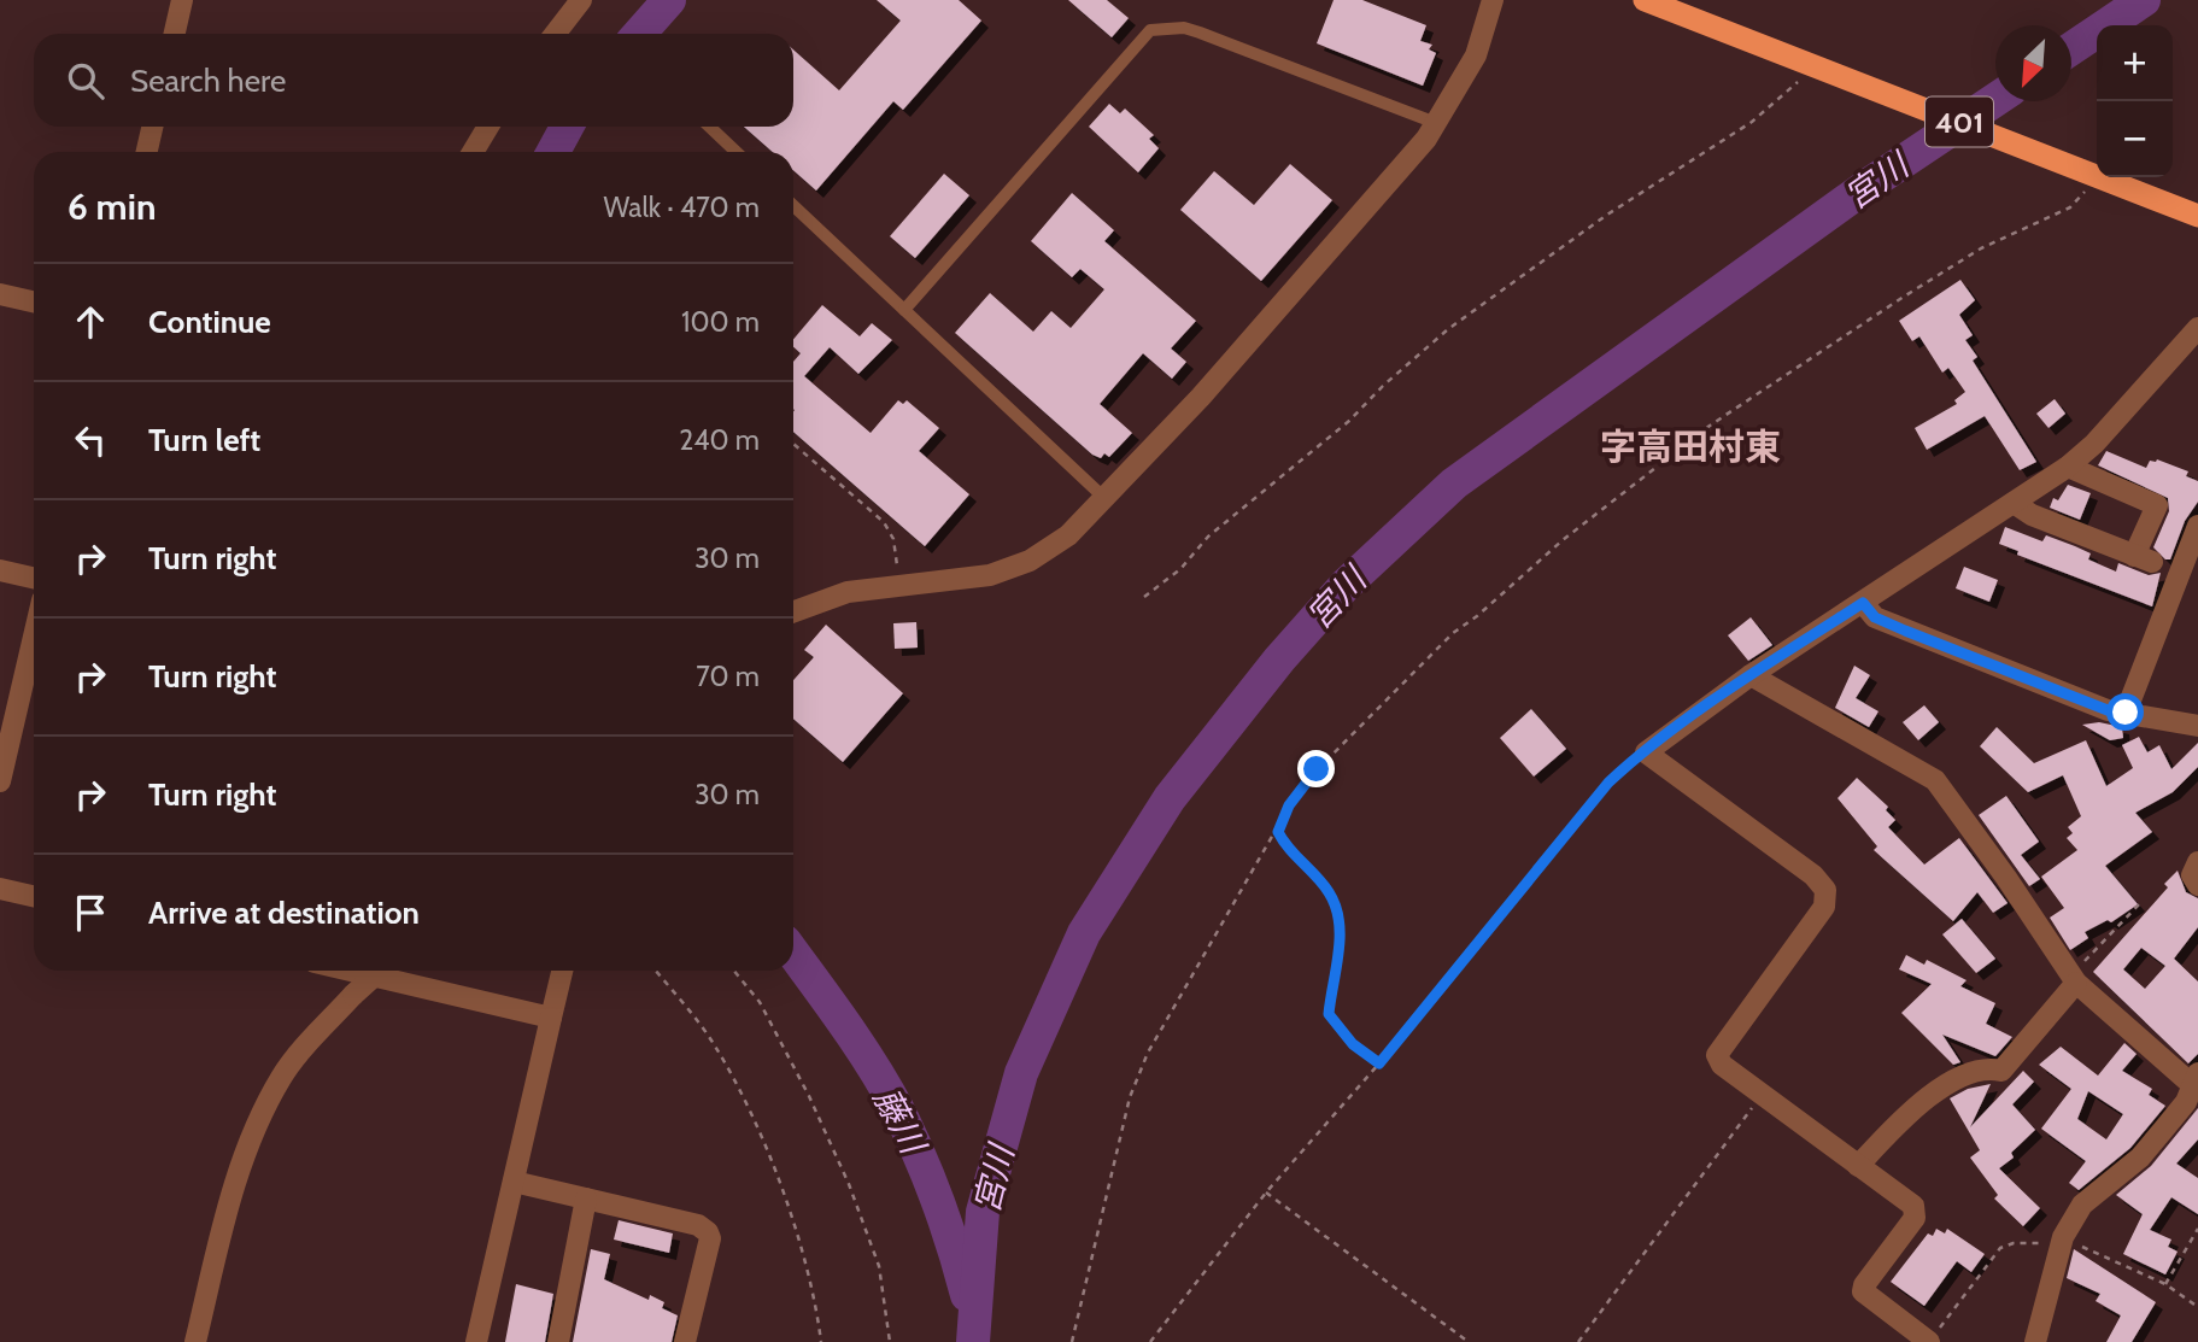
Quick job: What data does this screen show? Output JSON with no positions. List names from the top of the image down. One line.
{"streets":{"highway":["401"]},"districts":["字高田村東"],"water":["宮川","藤川"],"north":"bottom left","page":{"map_buttons":["+","−"],"search":"Search here","heading":["6 min","Walk · 470 m"],"list":[["Continue","100 m"],["Turn left","240 m"],["Turn right","30 m"],["Turn right","70 m"],["Turn right","30 m"],"Arrive at destination"]}}
